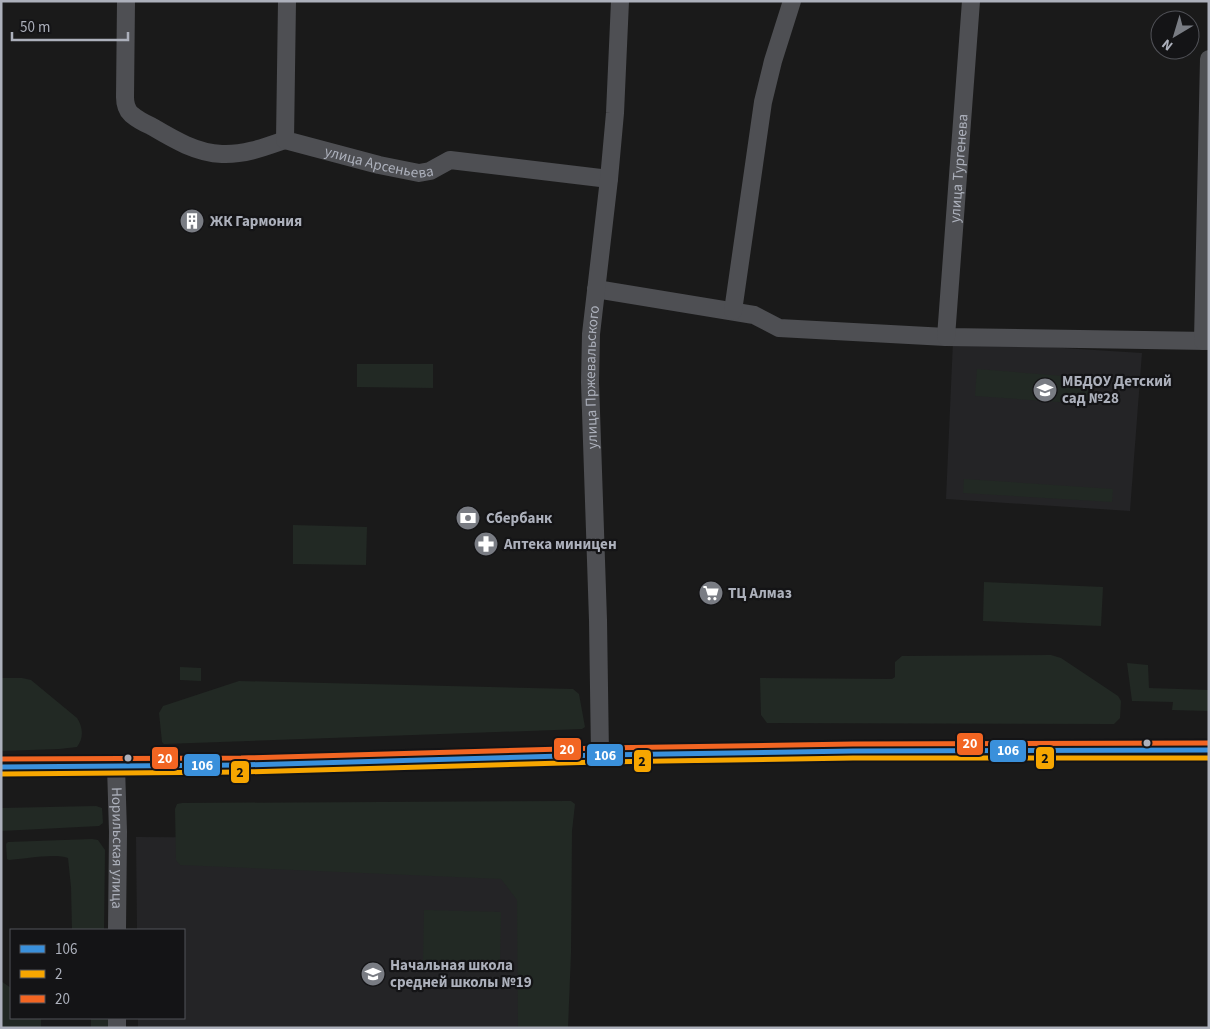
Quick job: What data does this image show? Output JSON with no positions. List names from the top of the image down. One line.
{"streets":{"street":["улица Арсеньева","улица Тургенева","улица Пржевальского","Норильская улица"]},"crossings":[["улица Арсеньева","улица Пржевальского"]],"places":{"building":["ЖК Гармония"],"school or university":["МБДОУ Детский сад №28","Начальная школа средней школы №19"],"bank":["Сбербанк"],"pharmacy":["Аптека миницен"],"supermarket":["ТЦ Алмаз"]},"lines":["transit line 20","transit line 106","transit line 2"],"legend":["106","2","20"],"scale_bar":"50 m","north":"bottom left"}
